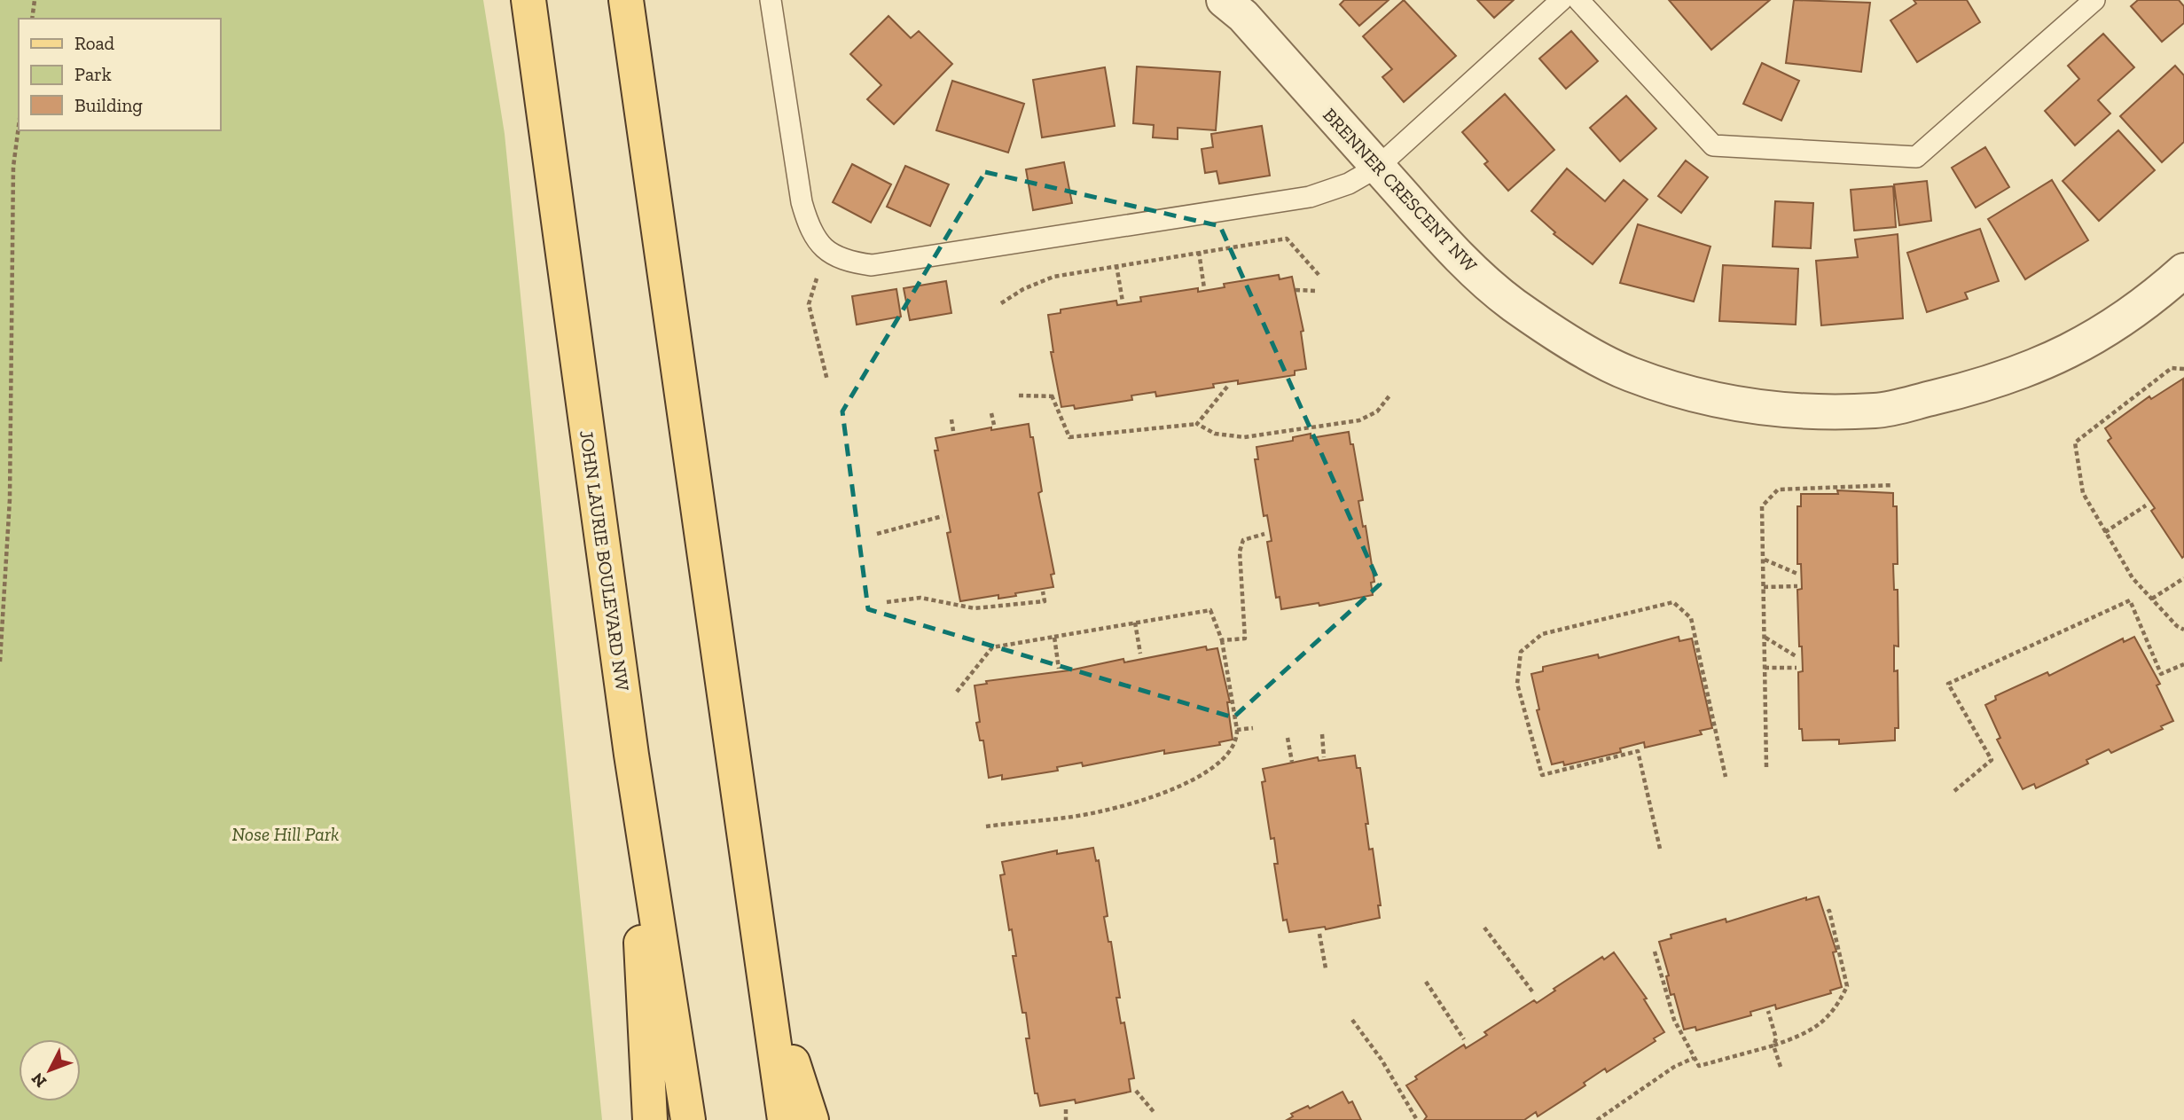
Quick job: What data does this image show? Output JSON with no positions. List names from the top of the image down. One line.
{"streets":{"main road":["JOHN LAURIE BOULEVARD NW"],"street":["BRENNER CRESCENT NW"]},"parks":["Nose Hill Park"],"legend":["Road","Park","Building"],"north":"bottom left"}
